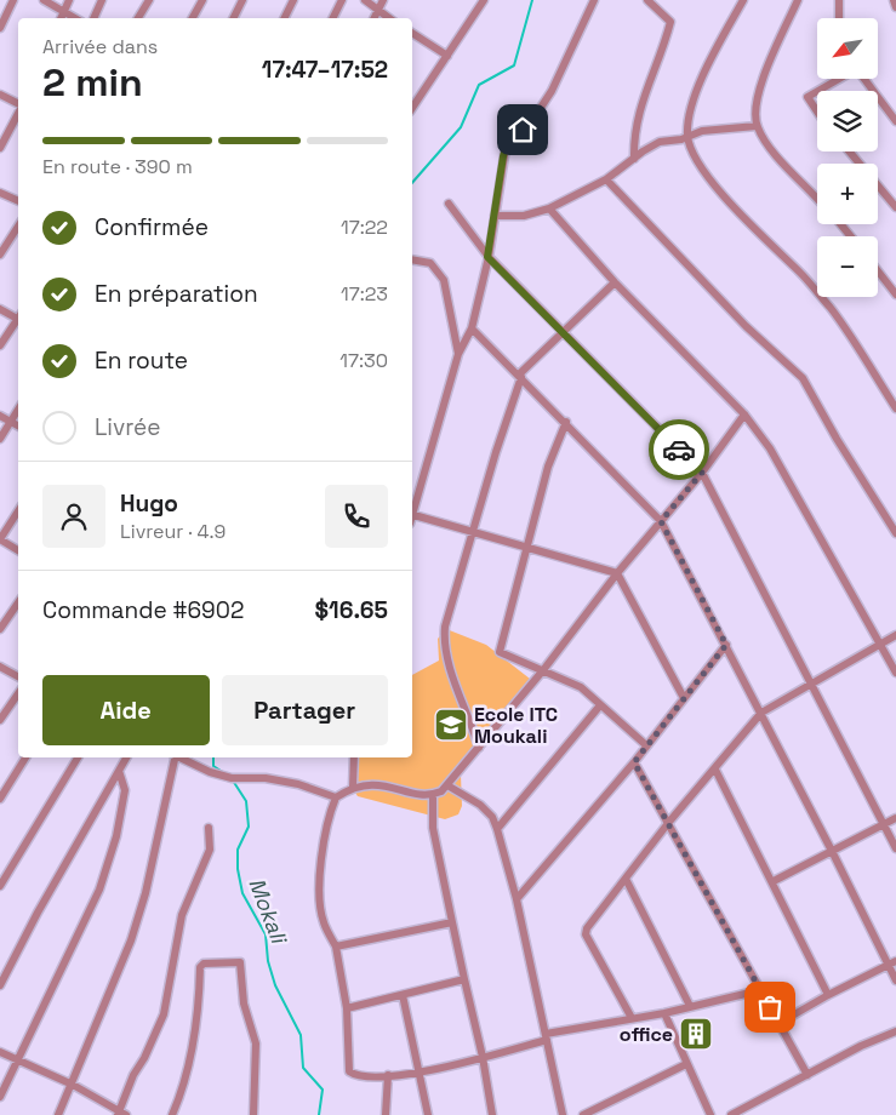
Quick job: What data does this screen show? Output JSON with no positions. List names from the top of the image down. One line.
{"water":["Mokali"],"places":{"school or university":["Ecole ITC Moukali"],"building":["office"]},"north":"bottom left","page":{"map_buttons":["+","−"],"heading":["2 min","Arrivée dans","17:47–17:52"],"panel":["Hugo","Livreur · 4.9","Commande #6902","$16.65"],"bar":"En route · 390 m","list":[["Confirmée","17:22"],["En préparation","17:23"],["En route","17:30"],"Livrée"],"buttons":["Aide","Partager"]}}
